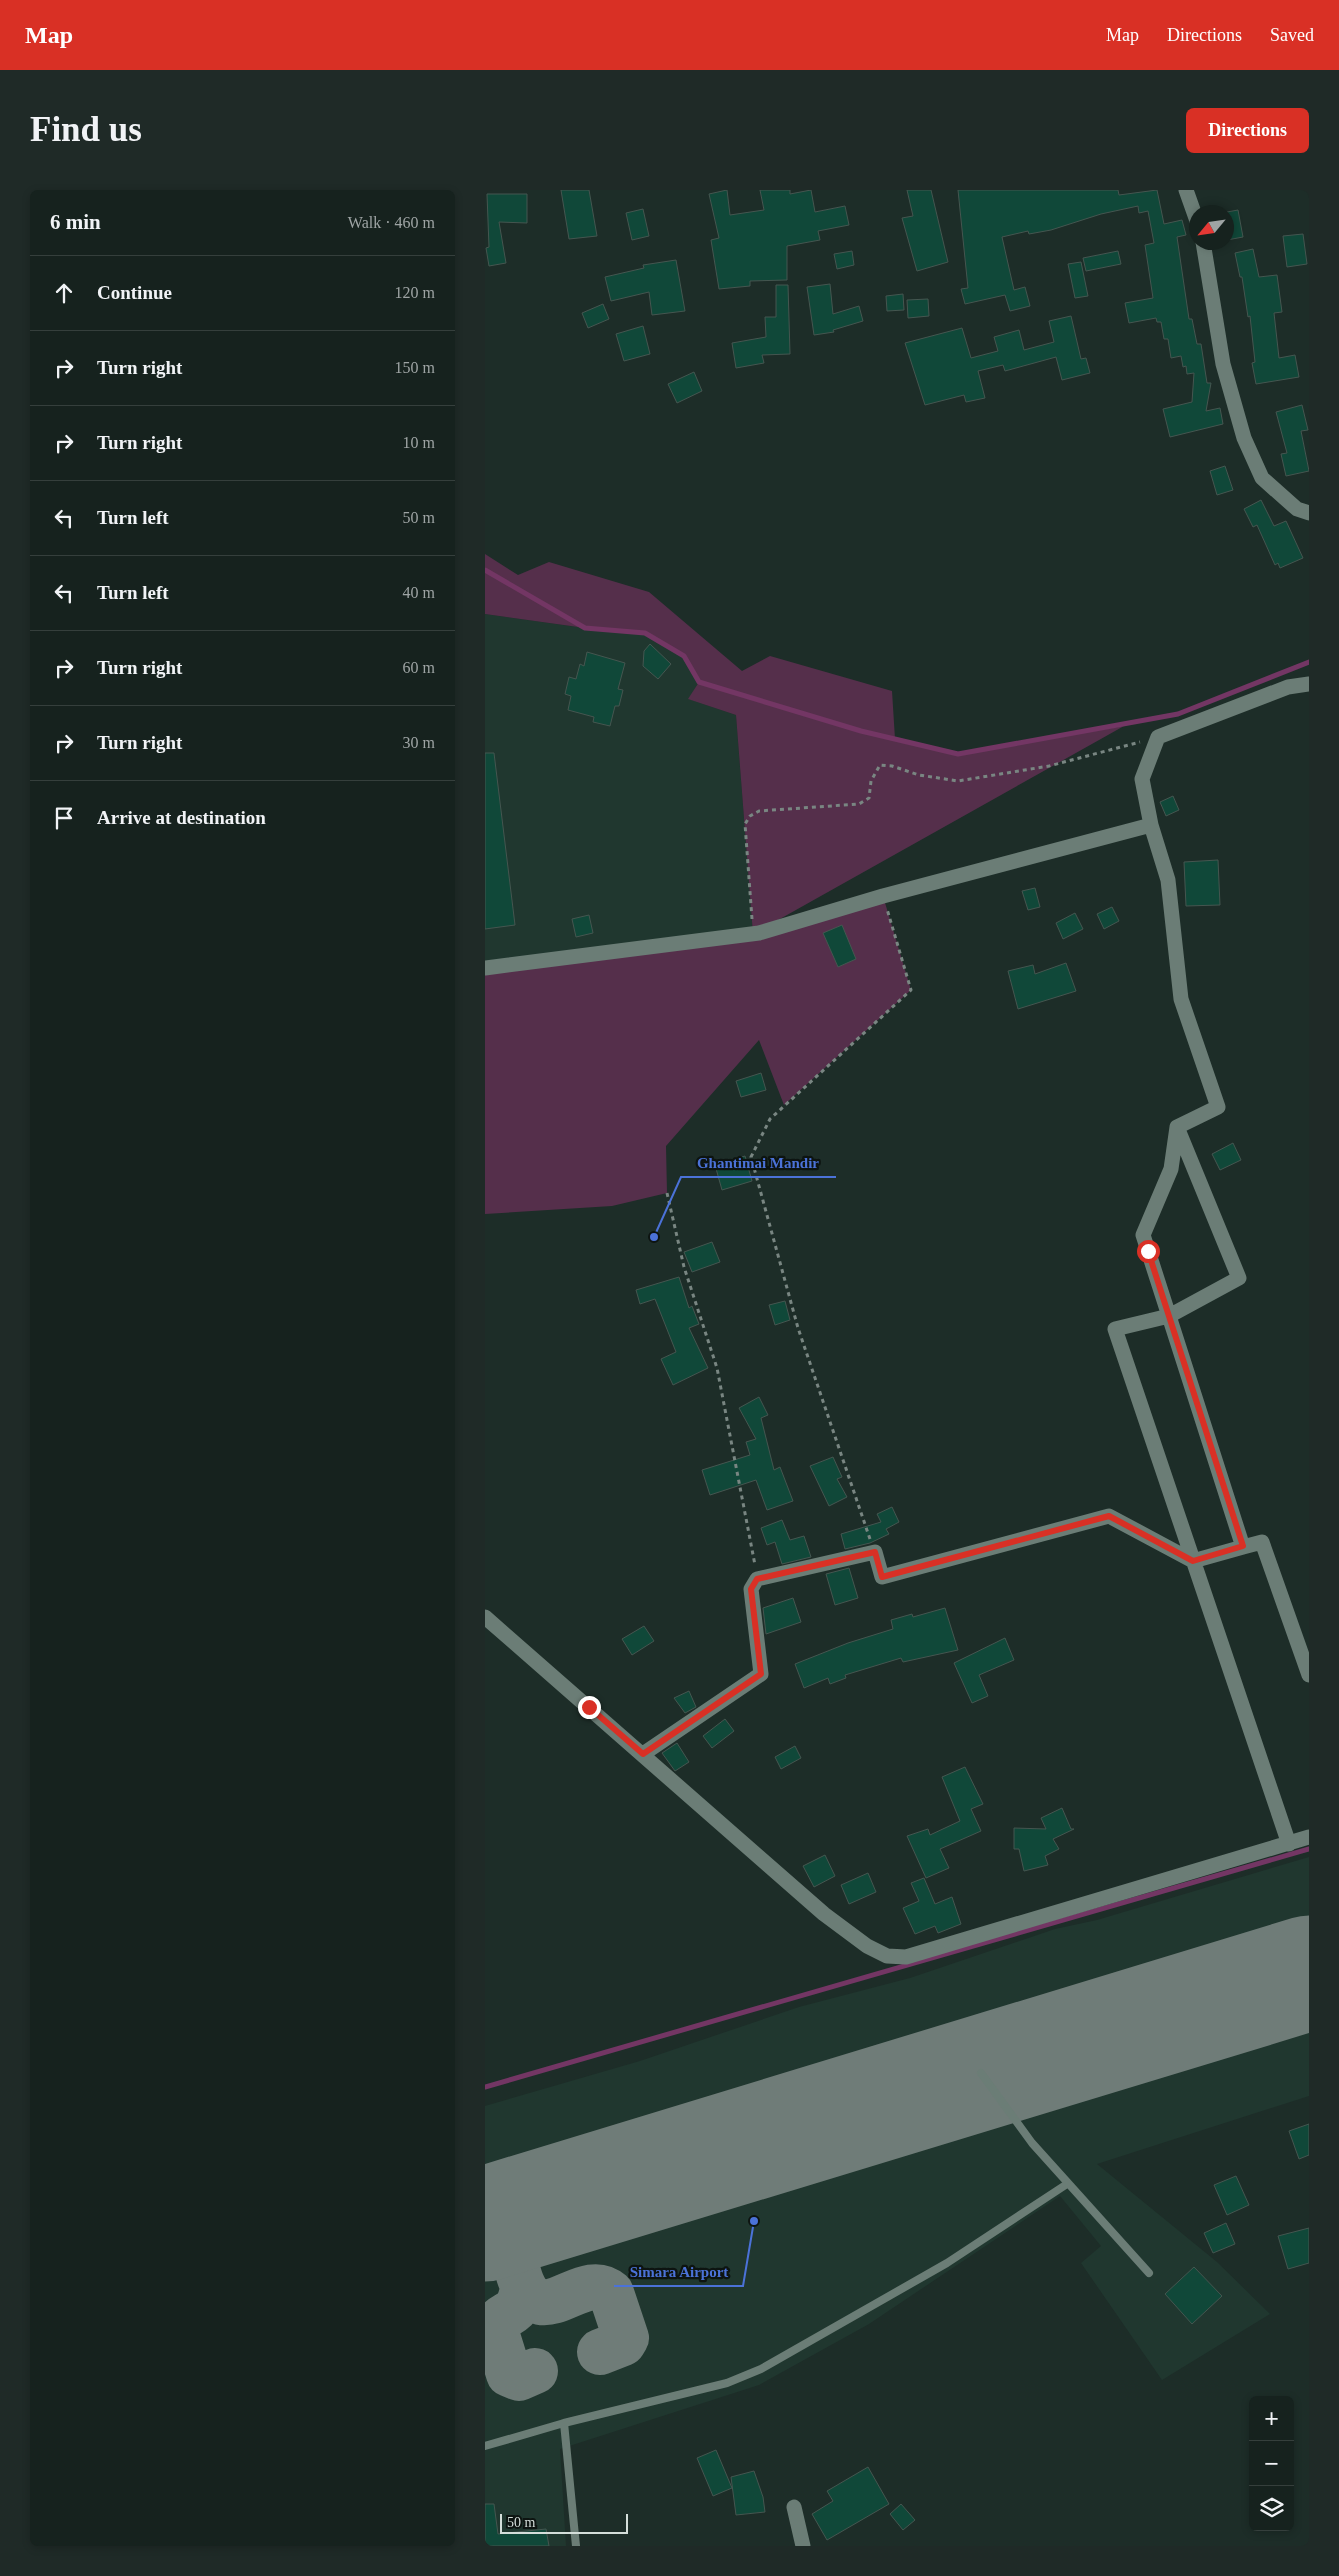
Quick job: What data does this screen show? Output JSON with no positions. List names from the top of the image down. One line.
{"places":["Ghantimai Mandir","Simara Airport"],"scale_bar":"50 m","north":"bottom left","page":{"header":"Map","nav":["Map","Directions","Saved"],"buttons":"Directions","title":"Find us","heading":["6 min","Walk · 460 m"],"list":[["Continue","120 m"],["Turn right","150 m"],["Turn right","10 m"],["Turn left","50 m"],["Turn left","40 m"],["Turn right","60 m"],["Turn right","30 m"],"Arrive at destination"],"map_buttons":["+","−"],"scale":"50 m"}}
